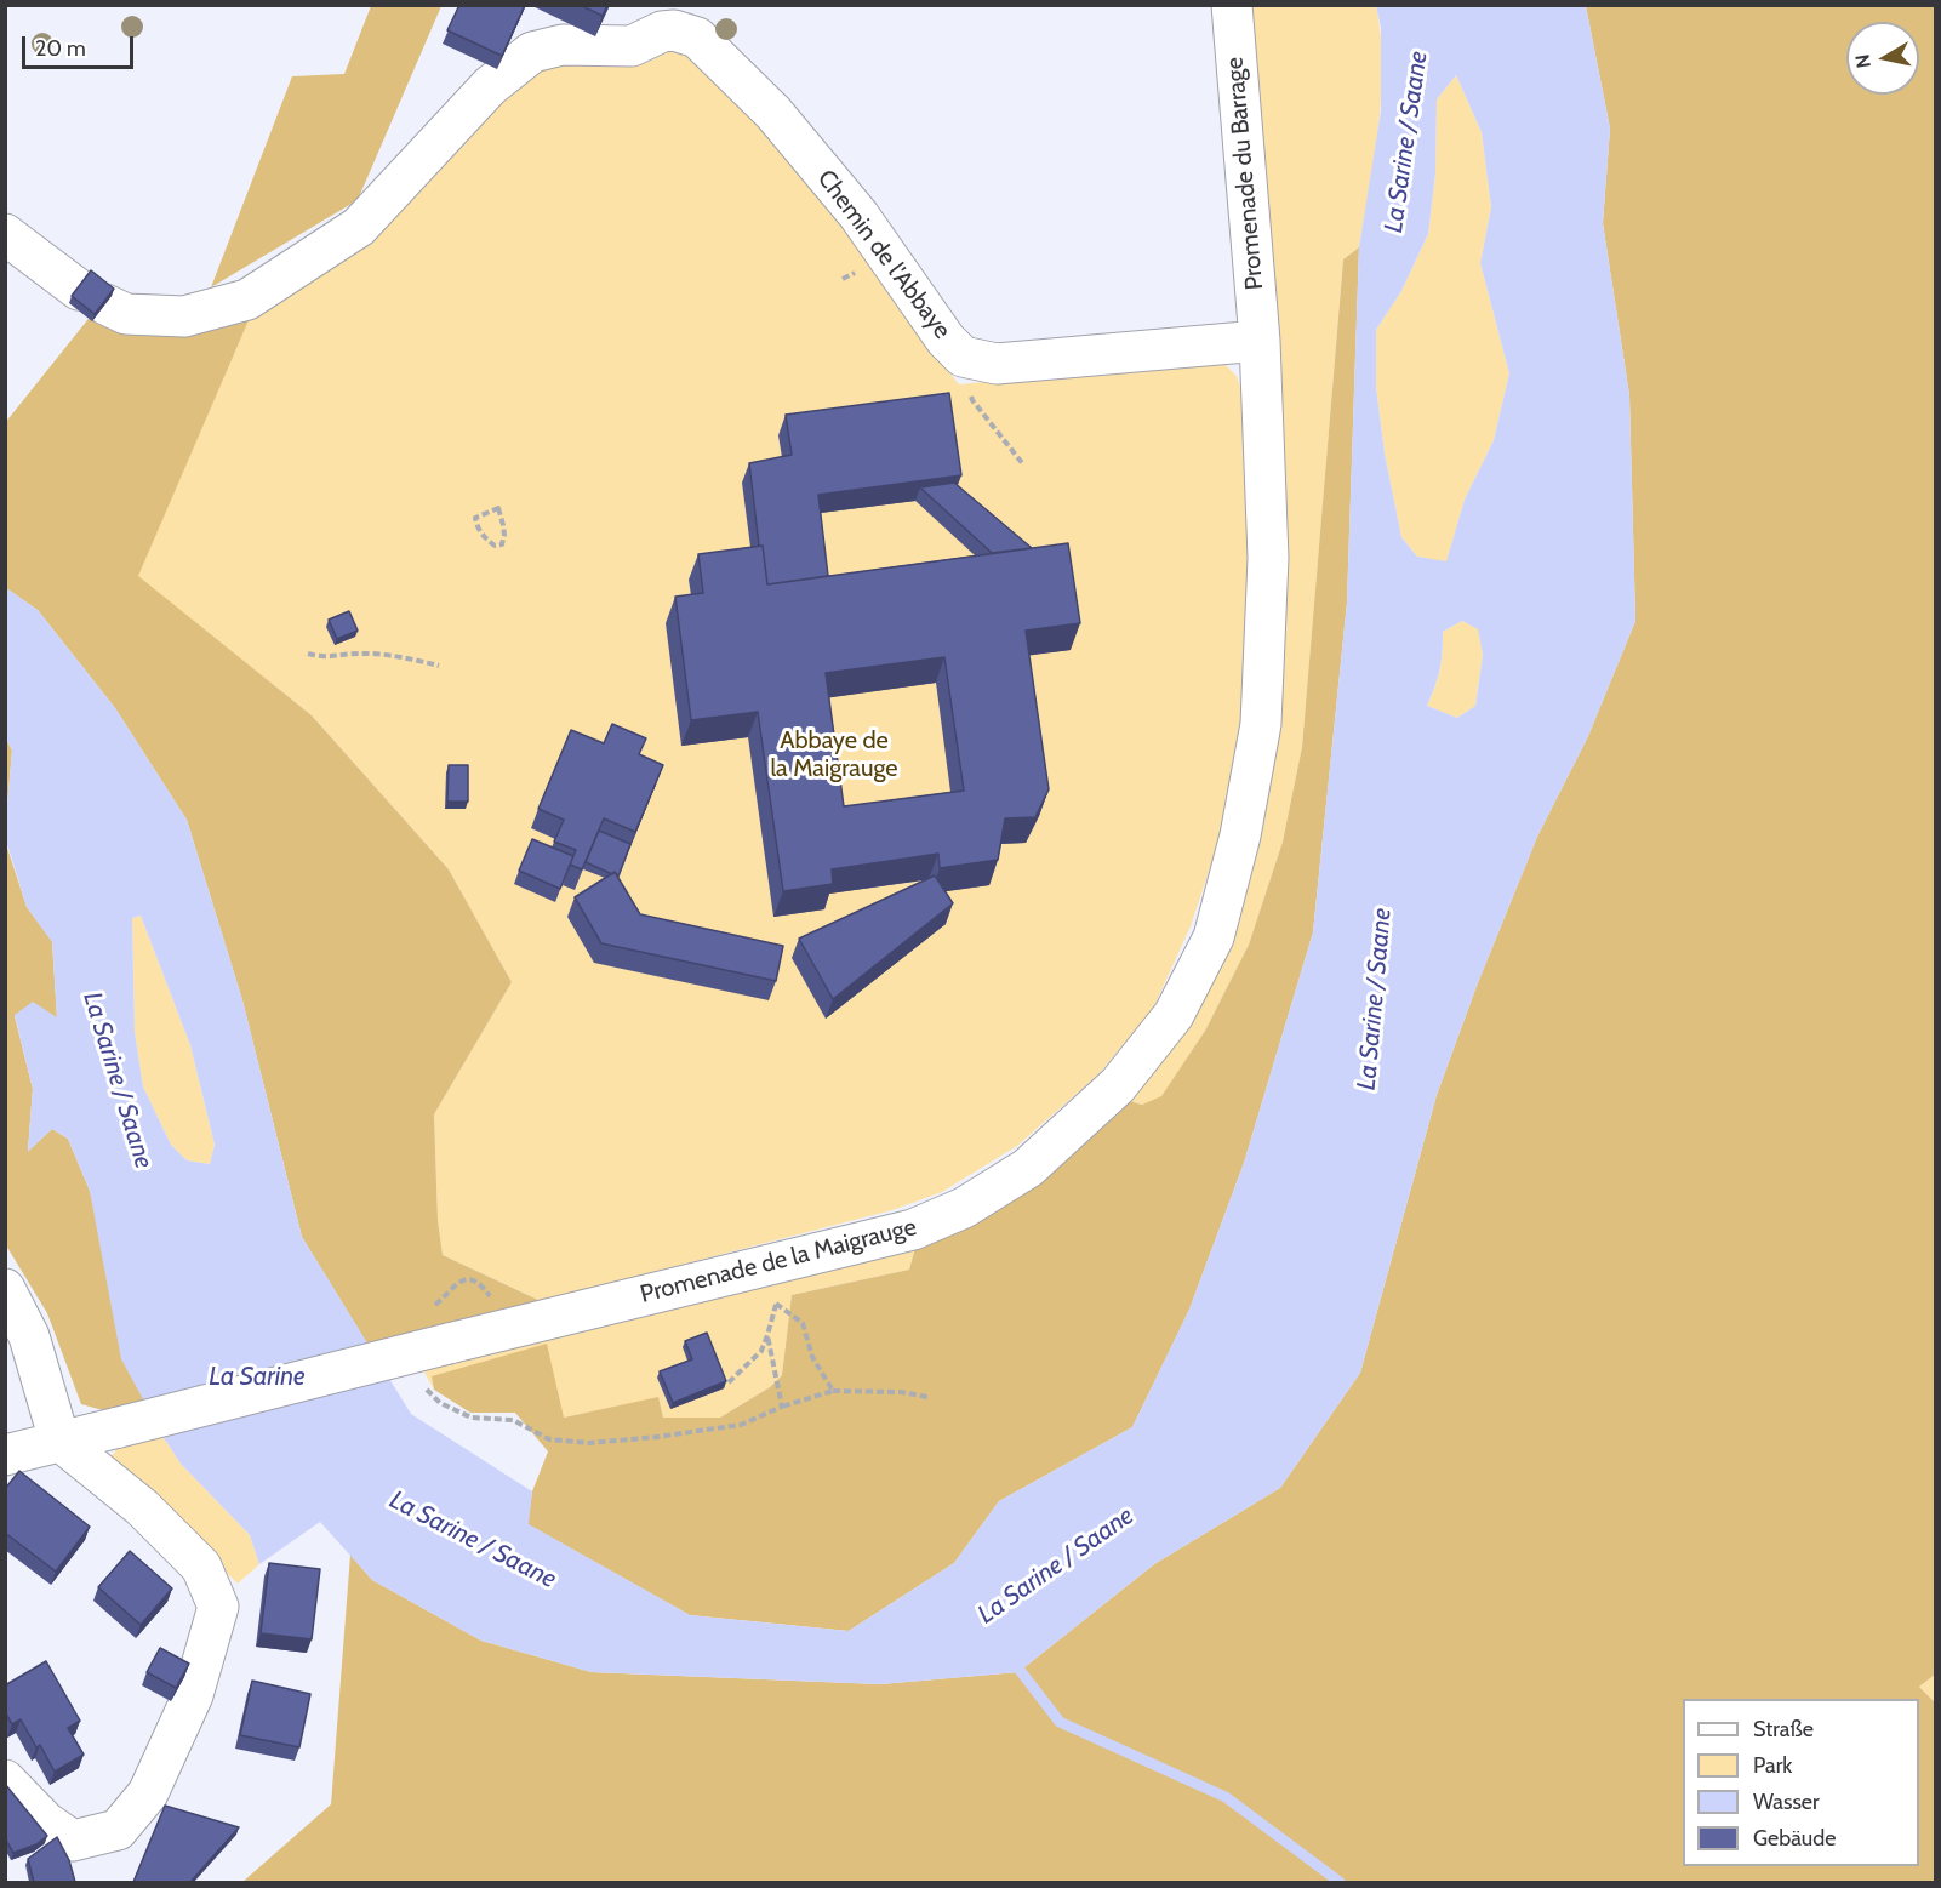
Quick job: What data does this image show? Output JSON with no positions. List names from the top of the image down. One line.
{"streets":{"street":["Promenade du Barrage","Chemin de l'Abbaye","Promenade de la Maigrauge"]},"crossings":[["Promenade du Barrage","Chemin de l'Abbaye"],["Promenade du Barrage","Promenade de la Maigrauge"],["Chemin de l'Abbaye","Promenade de la Maigrauge"]],"water":["La Sarine / Saane","La Sarine"],"parks":["Abbaye de la Maigrauge"],"legend":["Straße","Park","Wasser","Gebäude"],"scale_bar":"20 m","north":"left"}
